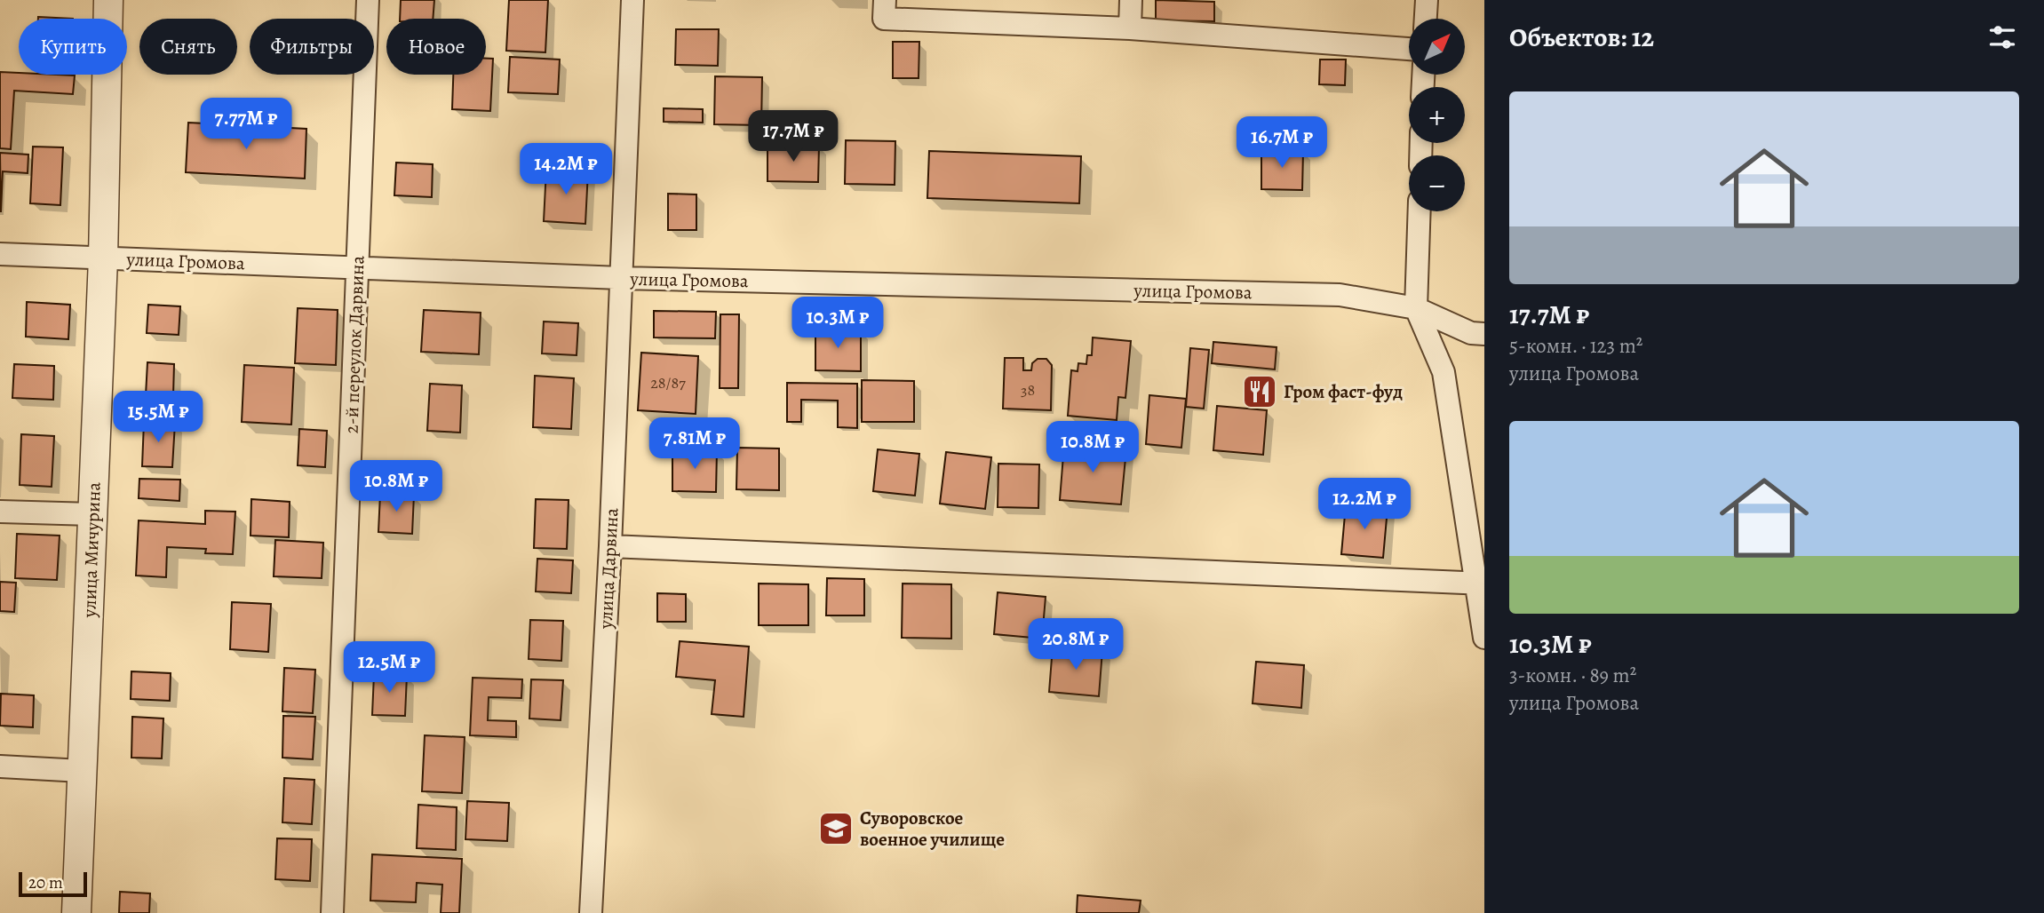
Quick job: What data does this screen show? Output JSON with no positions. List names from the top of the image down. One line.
{"streets":{"street":["улица Громова","2-й переулок Дарвина","улица Мичурина","улица Дарвина"]},"crossings":[["улица Громова","2-й переулок Дарвина"],["улица Громова","улица Мичурина"],["улица Громова","улица Дарвина"]],"places":{"restaurant":["Гром фаст-фуд"],"school or university":["Суворовское военное училище"]},"house_numbers":["28/87","38"],"scale_bar":"20 m","north":"top right","page":{"heading":"Объектов: 12","map_buttons":["+","−"],"chip":["Купить","Снять","Фильтры","Новое"],"list":[{"name":"17.7M ₽","note":"5-комн. · 123 m² · улица Громова"},{"name":"10.3M ₽","note":"3-комн. · 89 m² · улица Громова"}],"price":["7.77M ₽","17.7M ₽","16.7M ₽","14.2M ₽","10.3M ₽","15.5M ₽","7.81M ₽","10.8M ₽","10.8M ₽","12.2M ₽","20.8M ₽","12.5M ₽"],"scale":"20 m"}}
